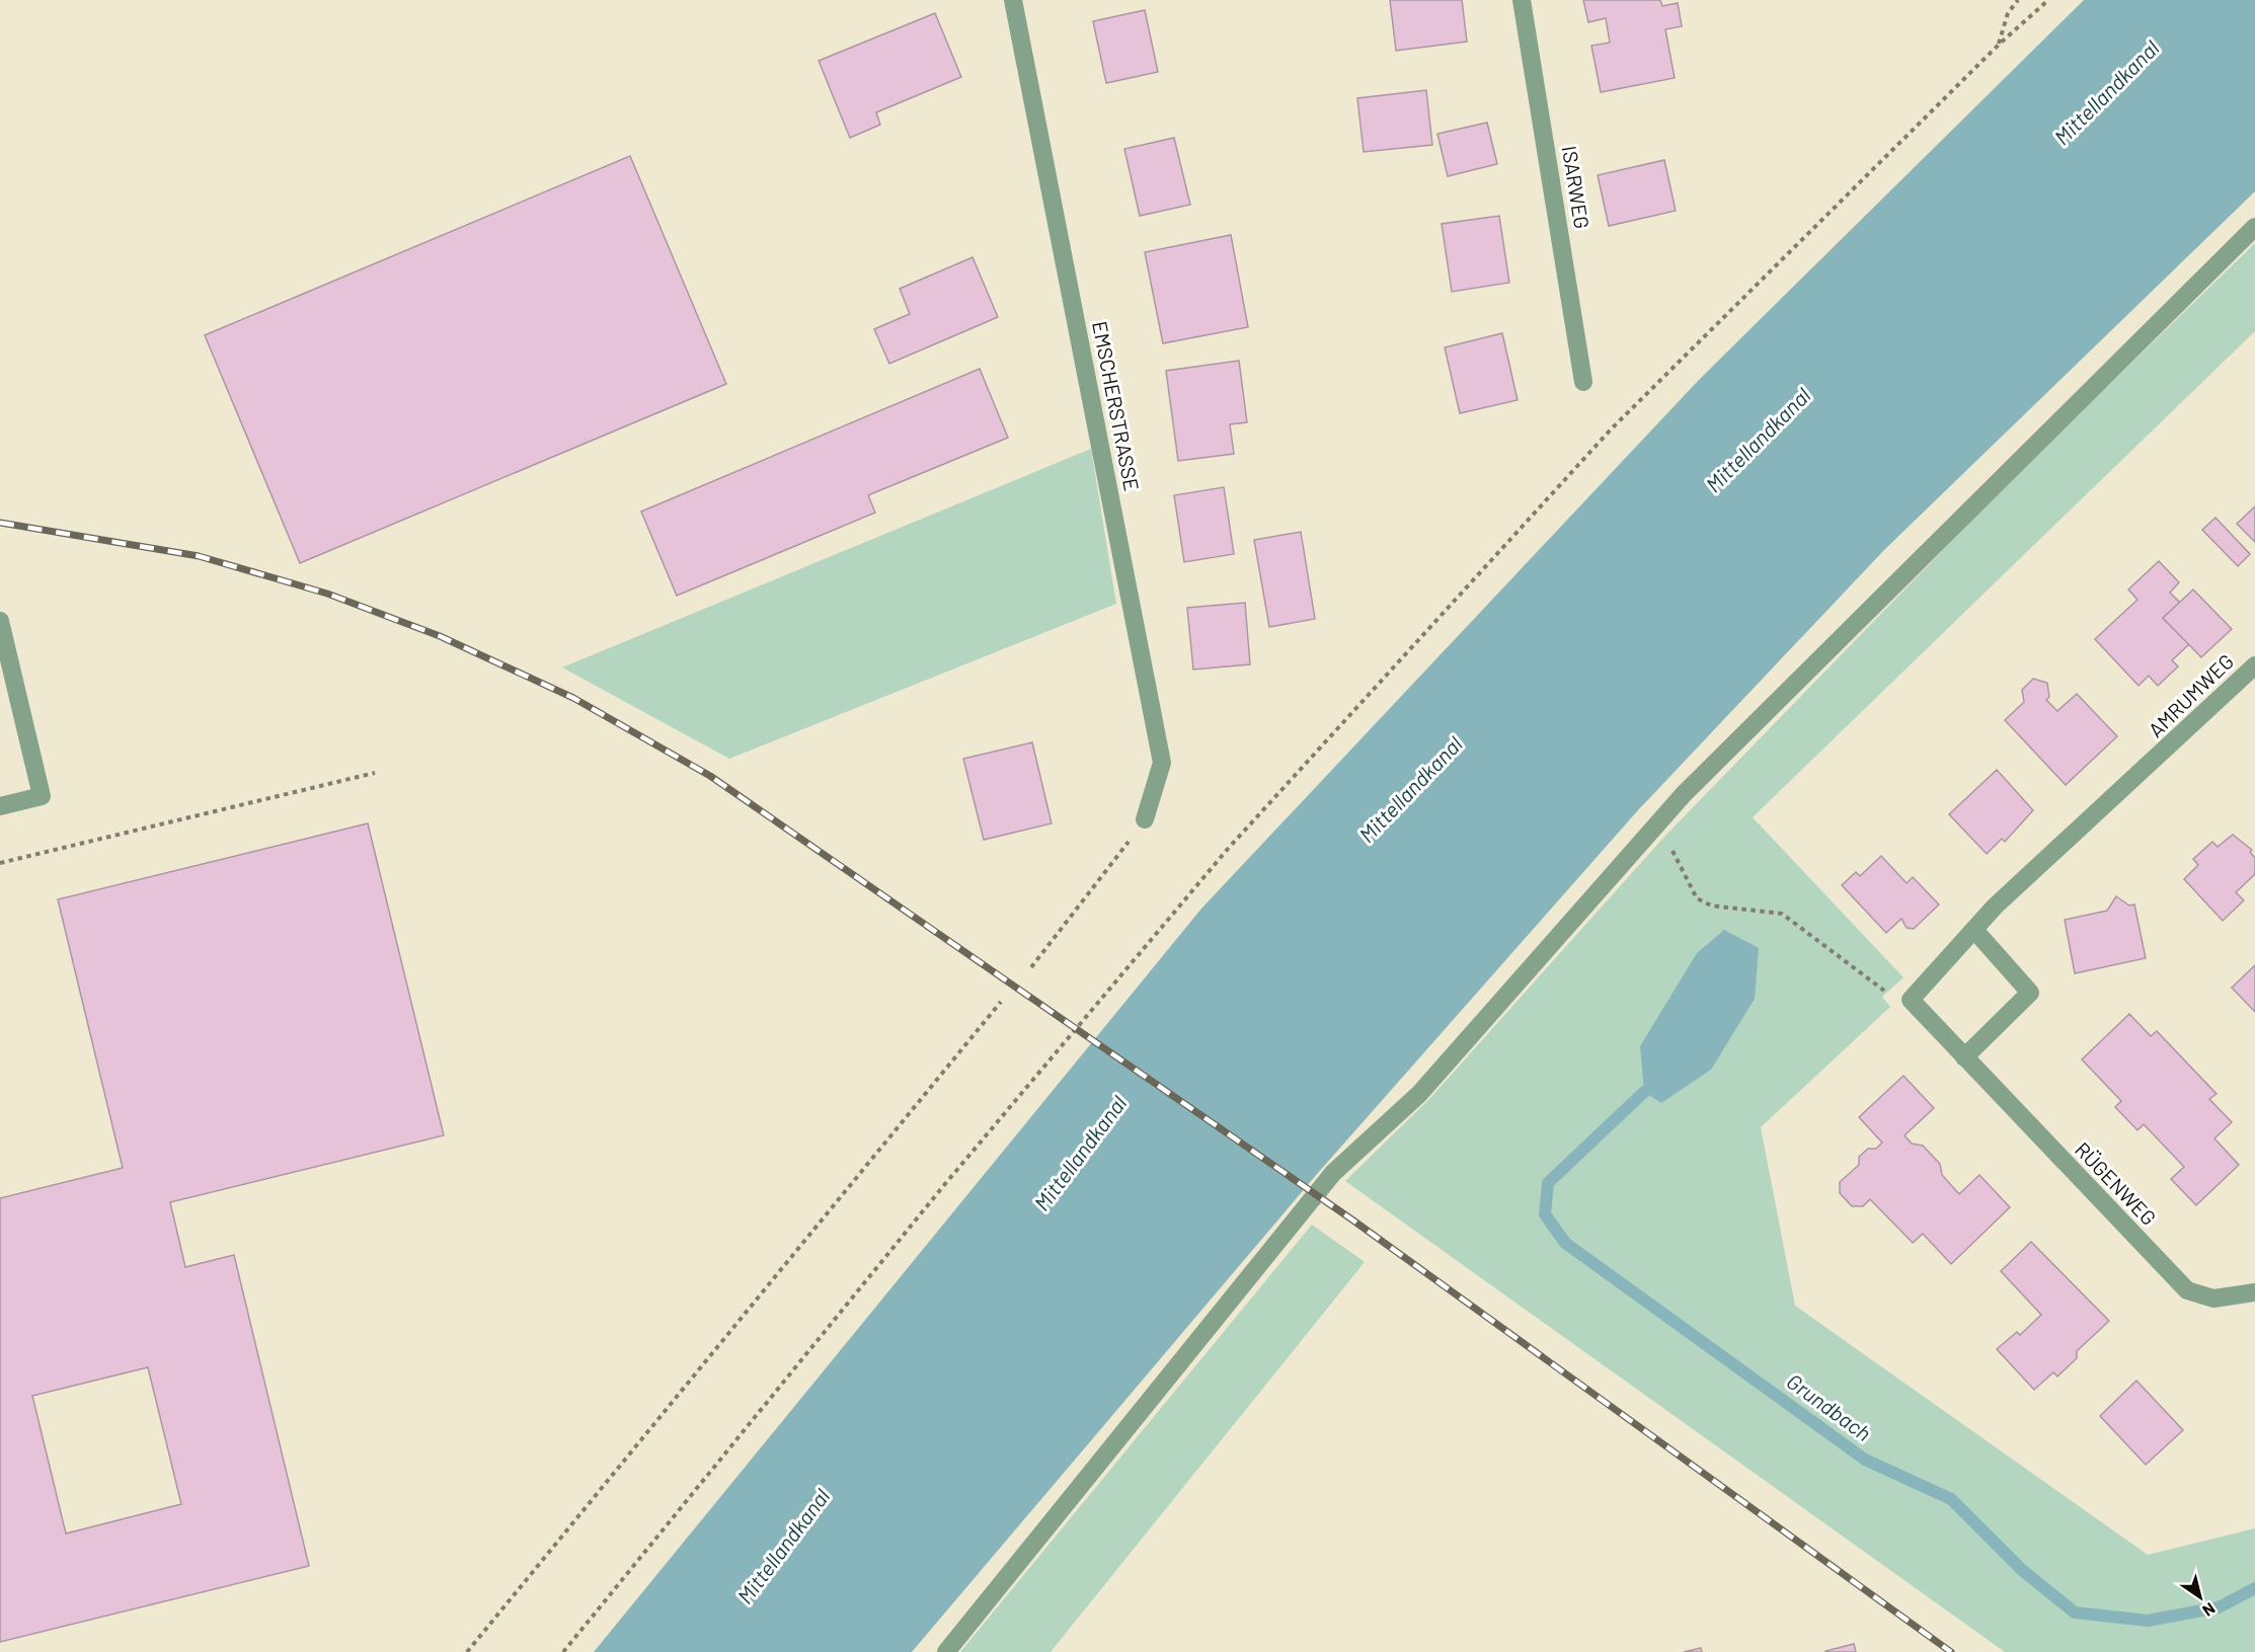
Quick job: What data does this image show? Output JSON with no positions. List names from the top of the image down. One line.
{"streets":{"street":["ISARWEG","EMSCHERSTRASSE","AMRUMWEG","RÜGENWEG"]},"water":["Mittellandkanal","Grundbach"],"north":"bottom right"}
